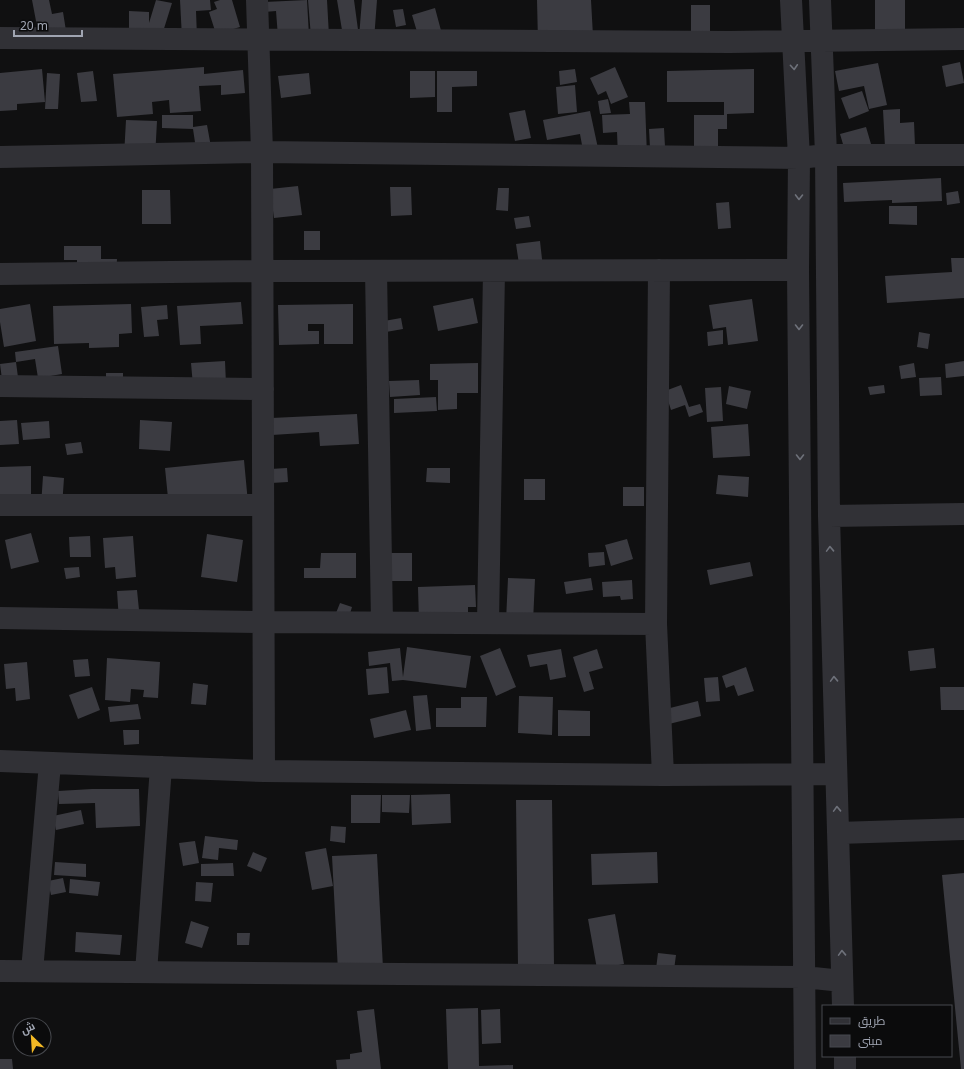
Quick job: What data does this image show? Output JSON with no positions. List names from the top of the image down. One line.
{"legend":["طريق","مبنى"],"scale_bar":"20 m","north":"top left"}
